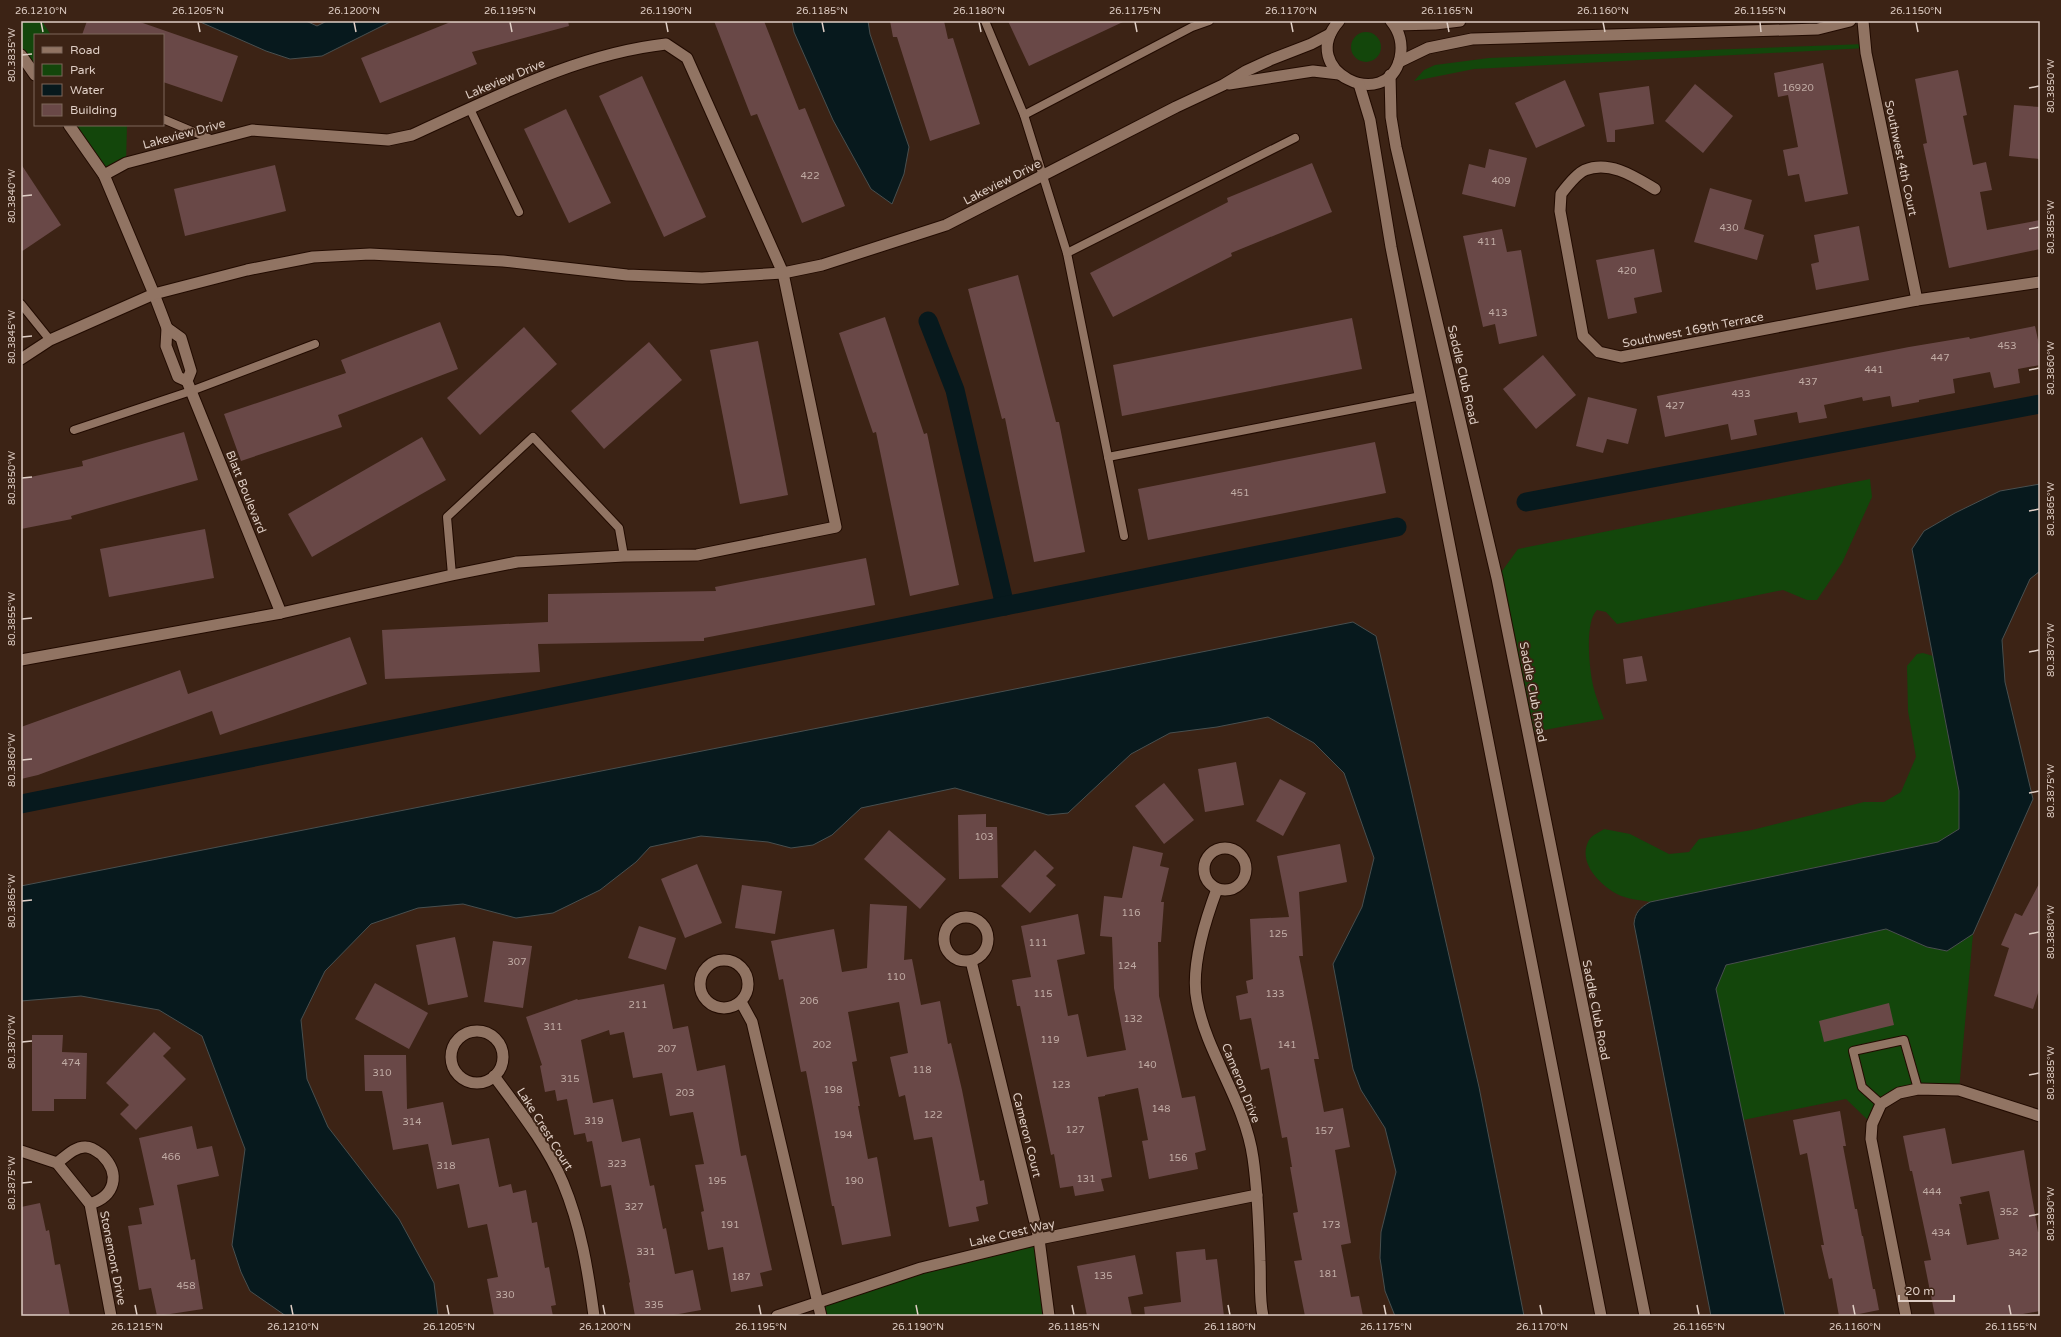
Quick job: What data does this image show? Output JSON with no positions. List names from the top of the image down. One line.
{"streets":{"street":["Lakeview Drive","Southwest 4th Court","Southwest 169th Terrace","Saddle Club Road","Blatt Boulevard","Cameron Drive","Lake Crest Court","Cameron Court","Lake Crest Way","Stonemont Drive"]},"crossings":[["Lakeview Drive","Blatt Boulevard"],["Southwest 4th Court","Southwest 169th Terrace"],["Cameron Drive","Lake Crest Way"],["Cameron Court","Lake Crest Way"]],"house_numbers":["16920","422","409","430","411","420","413","453","447","441","437","433","427","451","103","116","125","111","307","124","110","115","133","206","211","132","311","119","202","141","207","474","140","118","310","315","123","198","203","148","122","319","314","127","157","194","466","156","323","318","131","195","190","444","327","352","191","173","434","331","342","181","135","187","458","330","335"],"legend":["Road","Park","Water","Building"],"scale_bar":"20 m","coordinates":["26.1210°N","26.1205°N","26.1200°N","26.1195°N","26.1190°N","26.1185°N","26.1180°N","26.1175°N","26.1170°N","26.1165°N","26.1160°N","26.1155°N","26.1150°N","80.3835°W","80.3850°W","80.3840°W","80.3855°W","80.3845°W","80.3860°W","80.3865°W","80.3870°W","80.3875°W","80.3880°W","80.3885°W","80.3890°W","26.1215°N"]}
